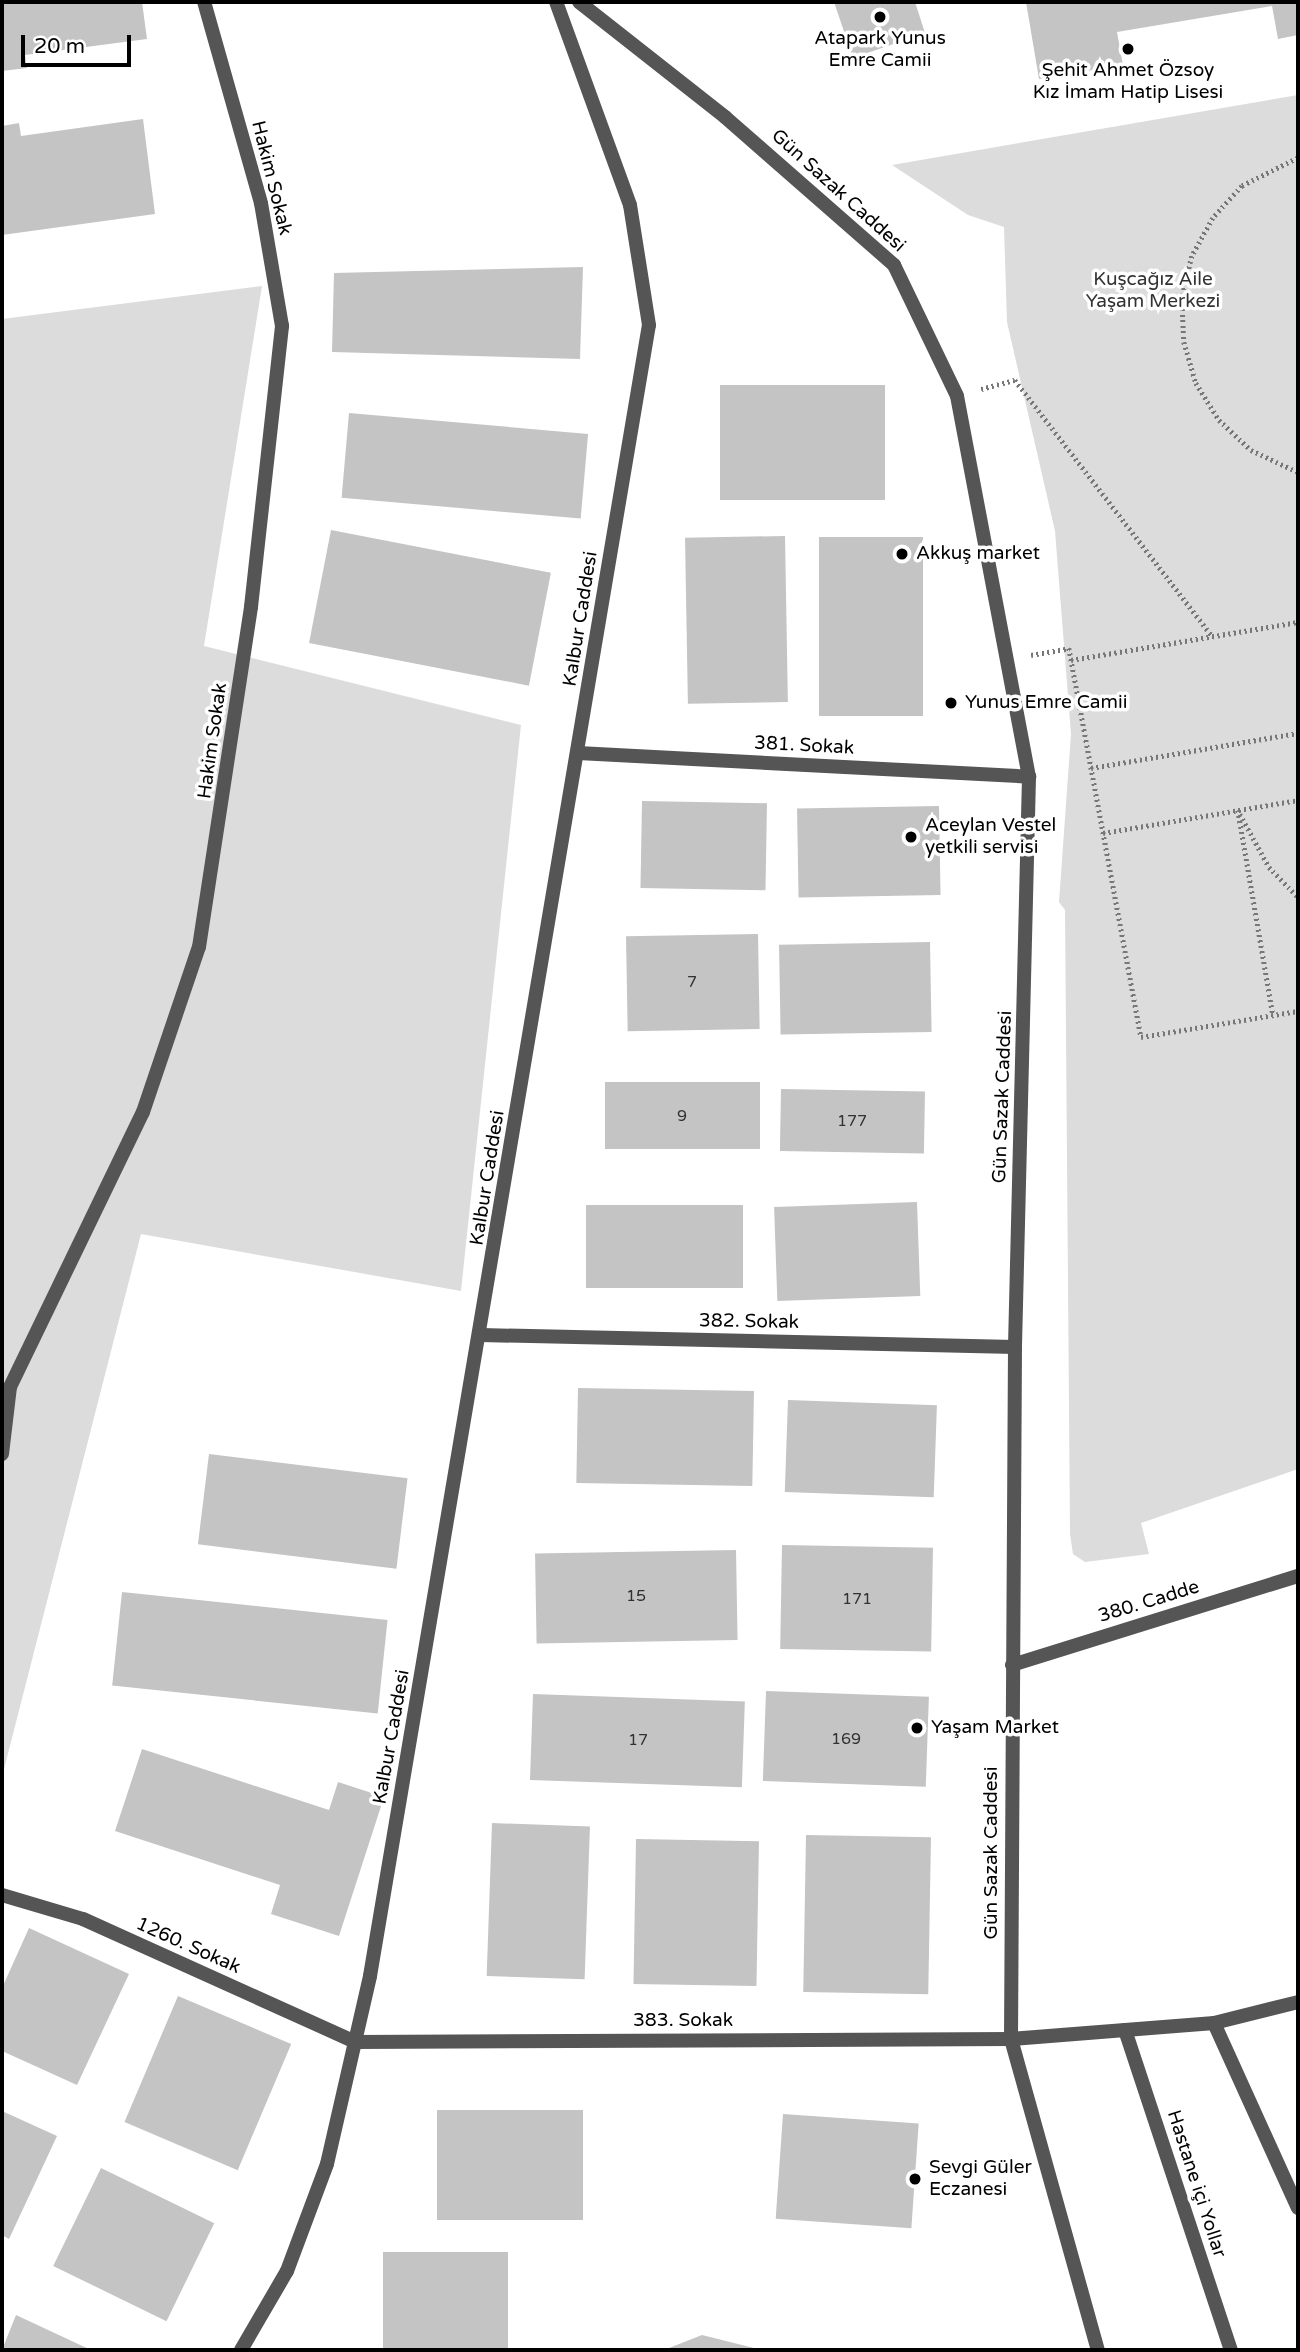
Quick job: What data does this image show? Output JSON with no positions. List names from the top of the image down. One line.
{"streets":{"street":["Hakim Sokak","Gün Sazak Caddesi","Kalbur Caddesi","381. Sokak","382. Sokak","380. Cadde","1260. Sokak","383. Sokak","Hastane içi Yollar"]},"crossings":[["Gün Sazak Caddesi","381. Sokak"],["Gün Sazak Caddesi","382. Sokak"],["Gün Sazak Caddesi","380. Cadde"],["Gün Sazak Caddesi","383. Sokak"],["Kalbur Caddesi","381. Sokak"],["Kalbur Caddesi","382. Sokak"],["Kalbur Caddesi","1260. Sokak"],["Kalbur Caddesi","383. Sokak"],["1260. Sokak","383. Sokak"]],"parks":["Kuşcağız Aile Yaşam Merkezi"],"places":["Atapark Yunus Emre Camii","Şehit Ahmet Özsoy Kız İmam Hatip Lisesi","Akkuş market","Yunus Emre Camii","Aceylan Vestel yetkili servisi","Yaşam Market","Sevgi Güler Eczanesi"],"house_numbers":["7","9","177","15","171","169","17"],"scale_bar":"20 m"}
